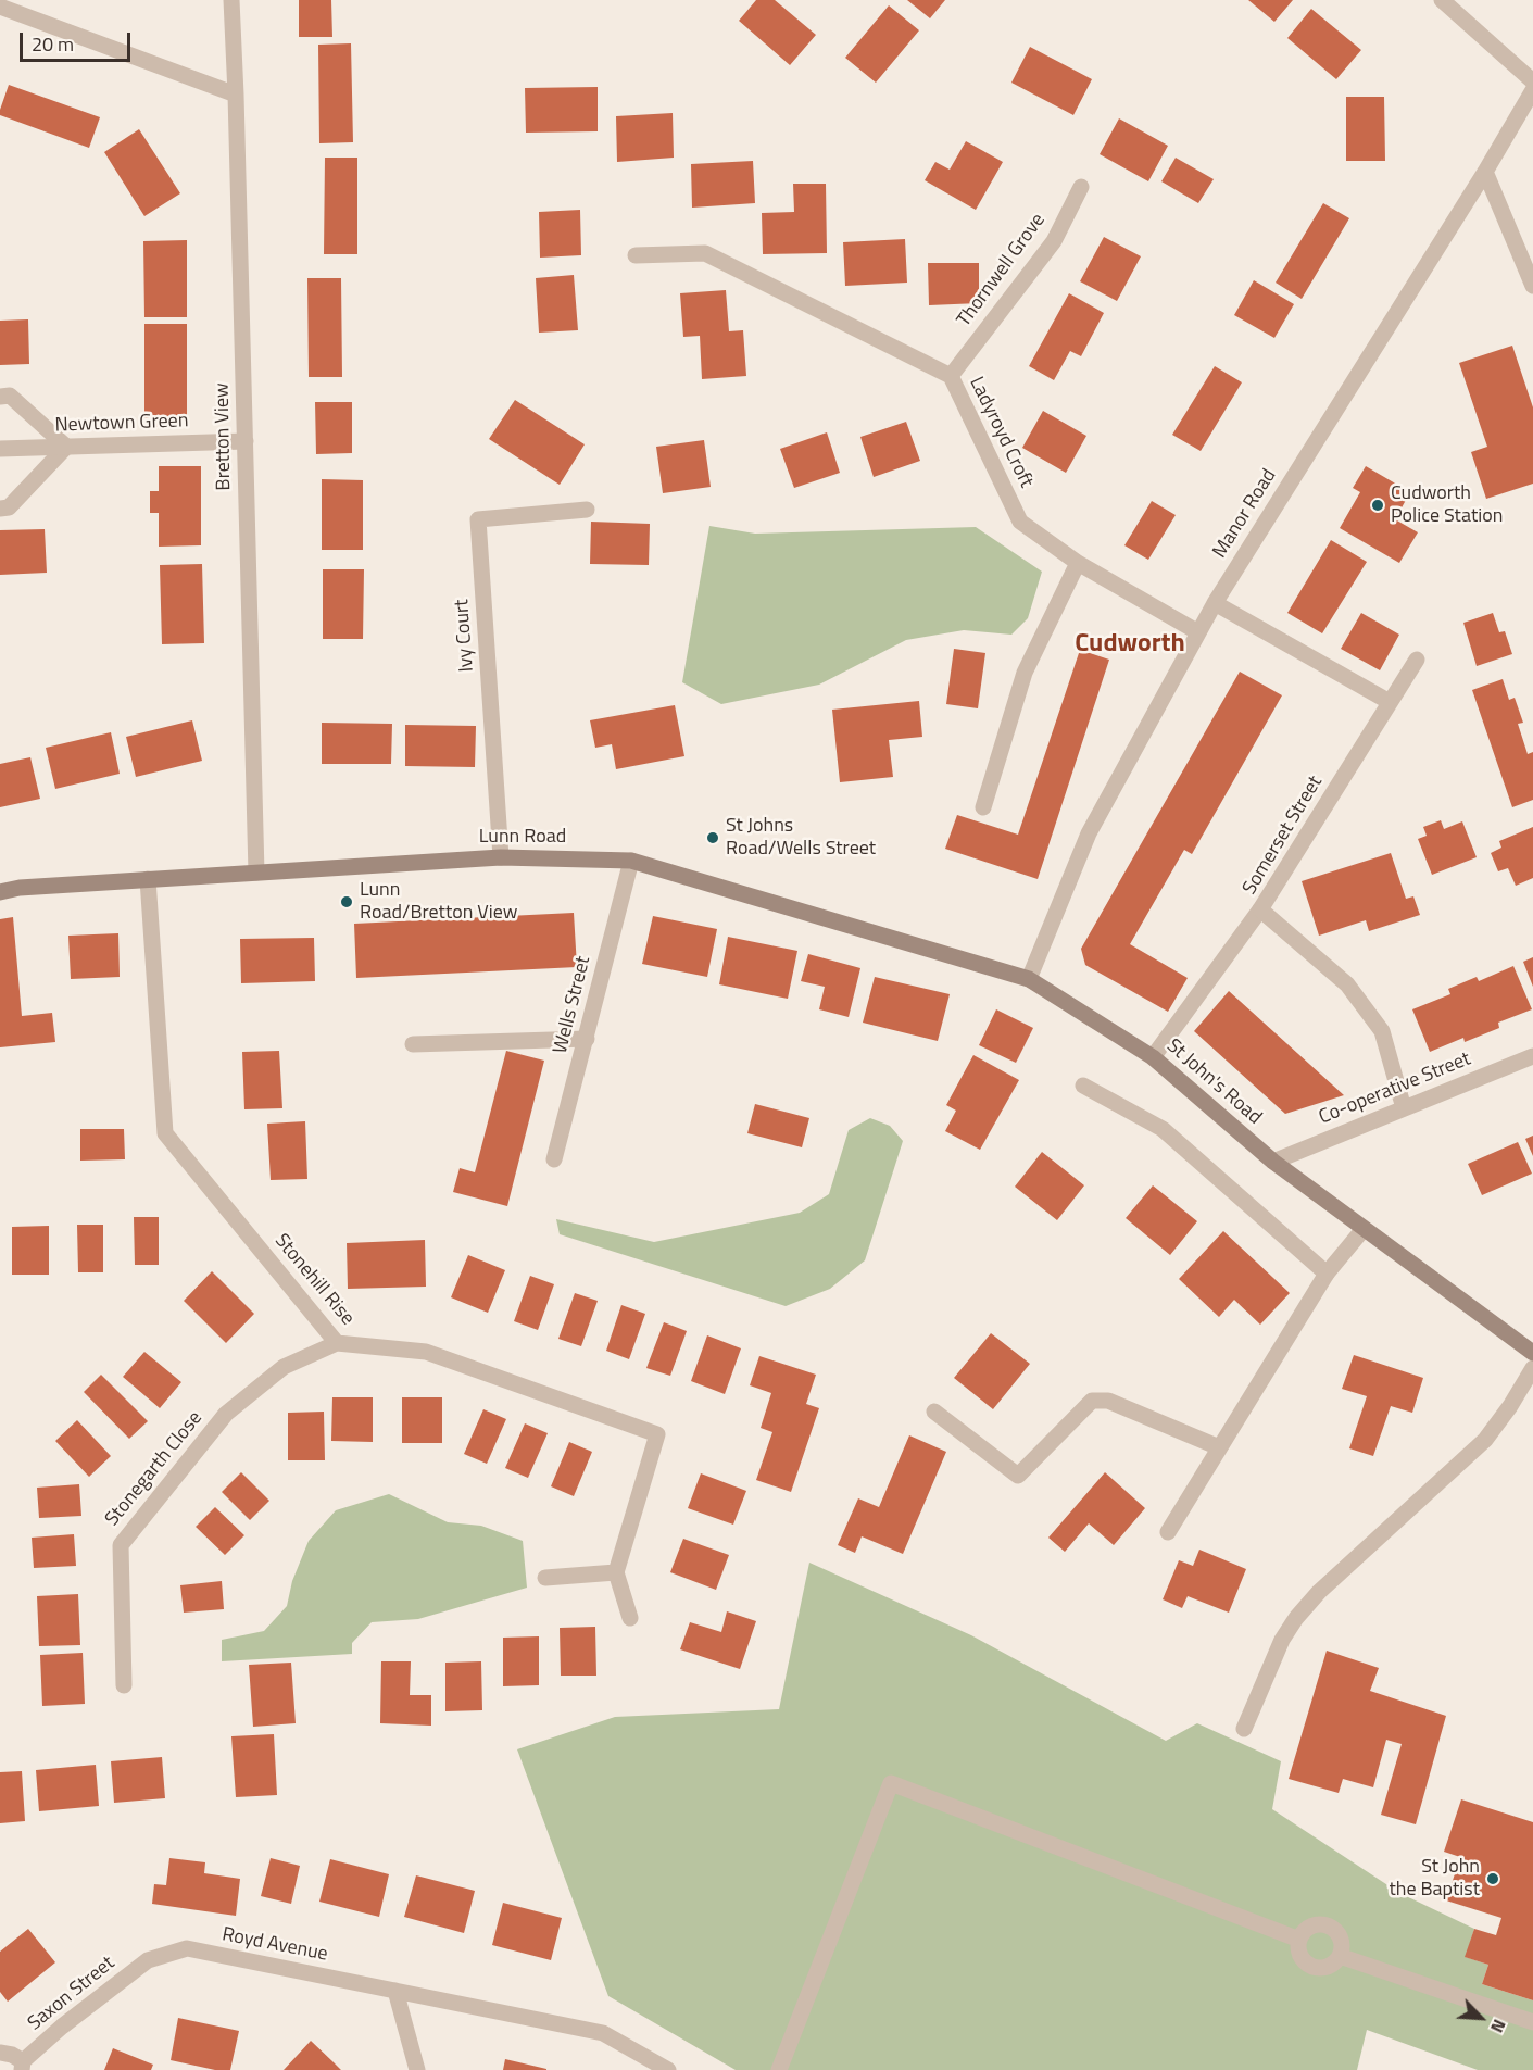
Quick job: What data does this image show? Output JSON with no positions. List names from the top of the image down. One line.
{"streets":{"street":["Thornwell Grove","Newtown Green","Ladyroyd Croft","Bretton View","Manor Road","Ivy Court","Somerset Street","Lunn Road","Wells Street","St John's Road","Co-operative Street","Stonehill Rise","Stonegarth Close","Royd Avenue","Saxon Street"]},"crossings":[["Thornwell Grove","Ladyroyd Croft"],["Newtown Green","Bretton View"],["Ladyroyd Croft","Manor Road"],["Bretton View","Lunn Road"],["Manor Road","Lunn Road"],["Manor Road","St John's Road"],["Ivy Court","Lunn Road"],["Somerset Street","Co-operative Street"],["Lunn Road","Wells Street"],["Lunn Road","St John's Road"],["Lunn Road","Stonehill Rise"],["St John's Road","Co-operative Street"],["Stonehill Rise","Stonegarth Close"],["Royd Avenue","Saxon Street"]],"districts":["Cudworth"],"places":["Cudworth Police Station","St Johns Road/Wells Street","Lunn Road/Bretton View","St John the Baptist"],"scale_bar":"20 m","north":"bottom right"}
